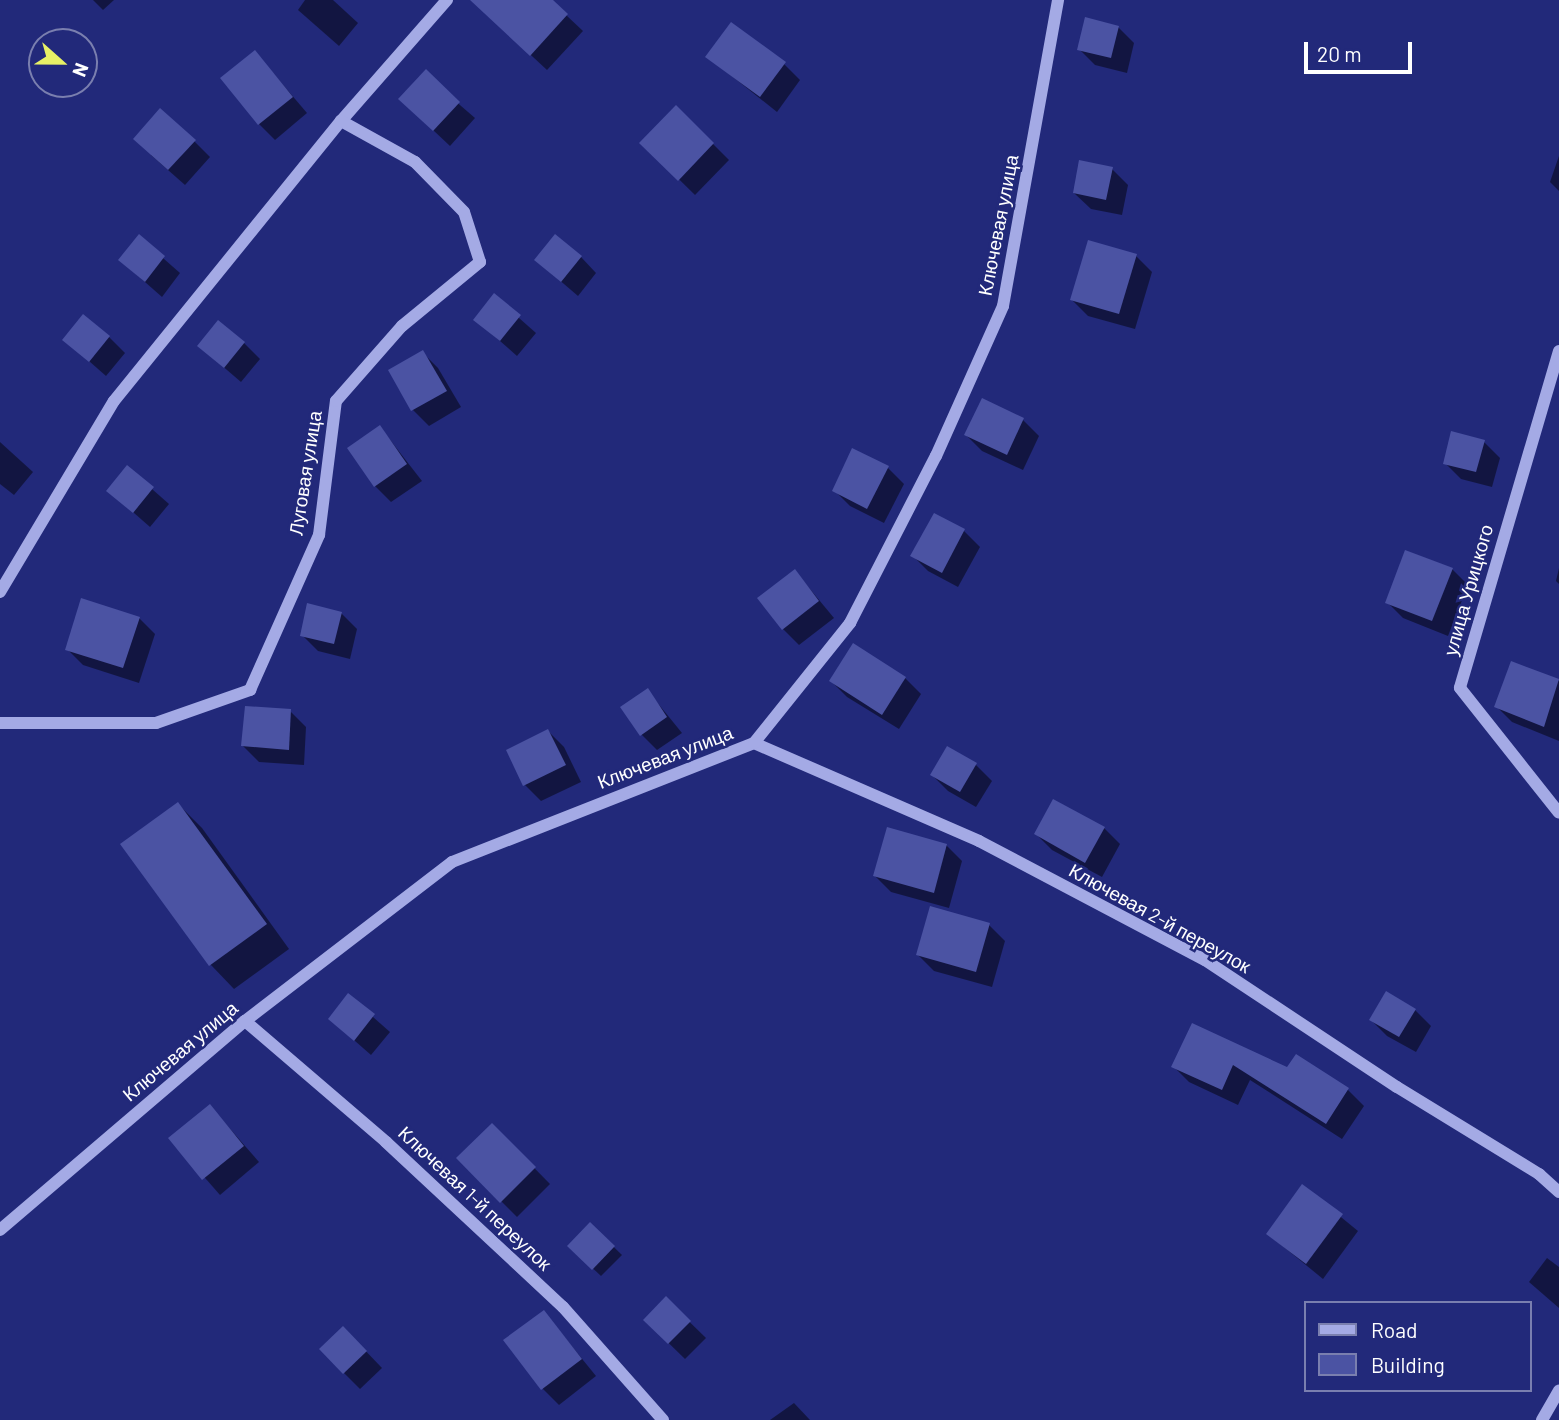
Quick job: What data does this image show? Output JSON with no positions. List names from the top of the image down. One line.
{"streets":{"street":["Ключевая улица","Луговая улица","улица Урицкого","Ключевая 2-й переулок","Ключевая 1-й переулок"]},"crossings":[["Ключевая улица","Ключевая 2-й переулок"],["Ключевая улица","Ключевая 1-й переулок"]],"legend":["Road","Building"],"scale_bar":"20 m","north":"right"}
